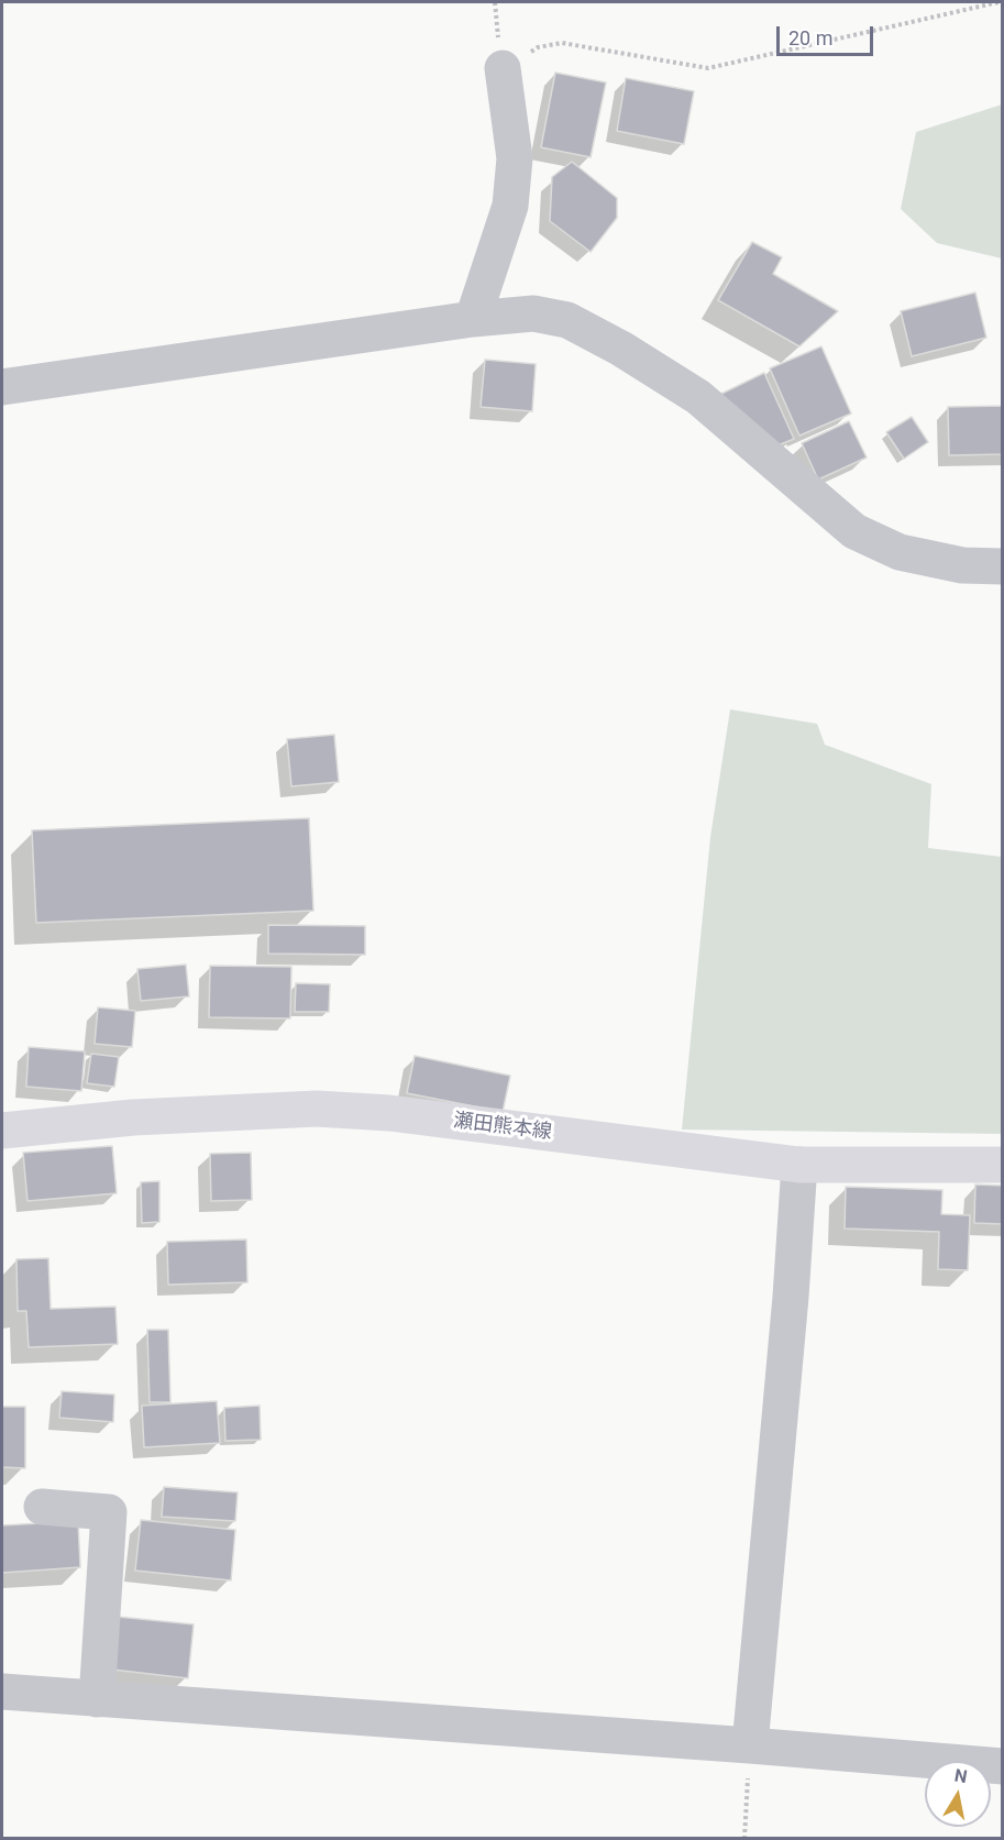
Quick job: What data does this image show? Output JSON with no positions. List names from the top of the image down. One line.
{"streets":{"main road":["瀬田熊本線"]},"scale_bar":"20 m","north":"top"}
